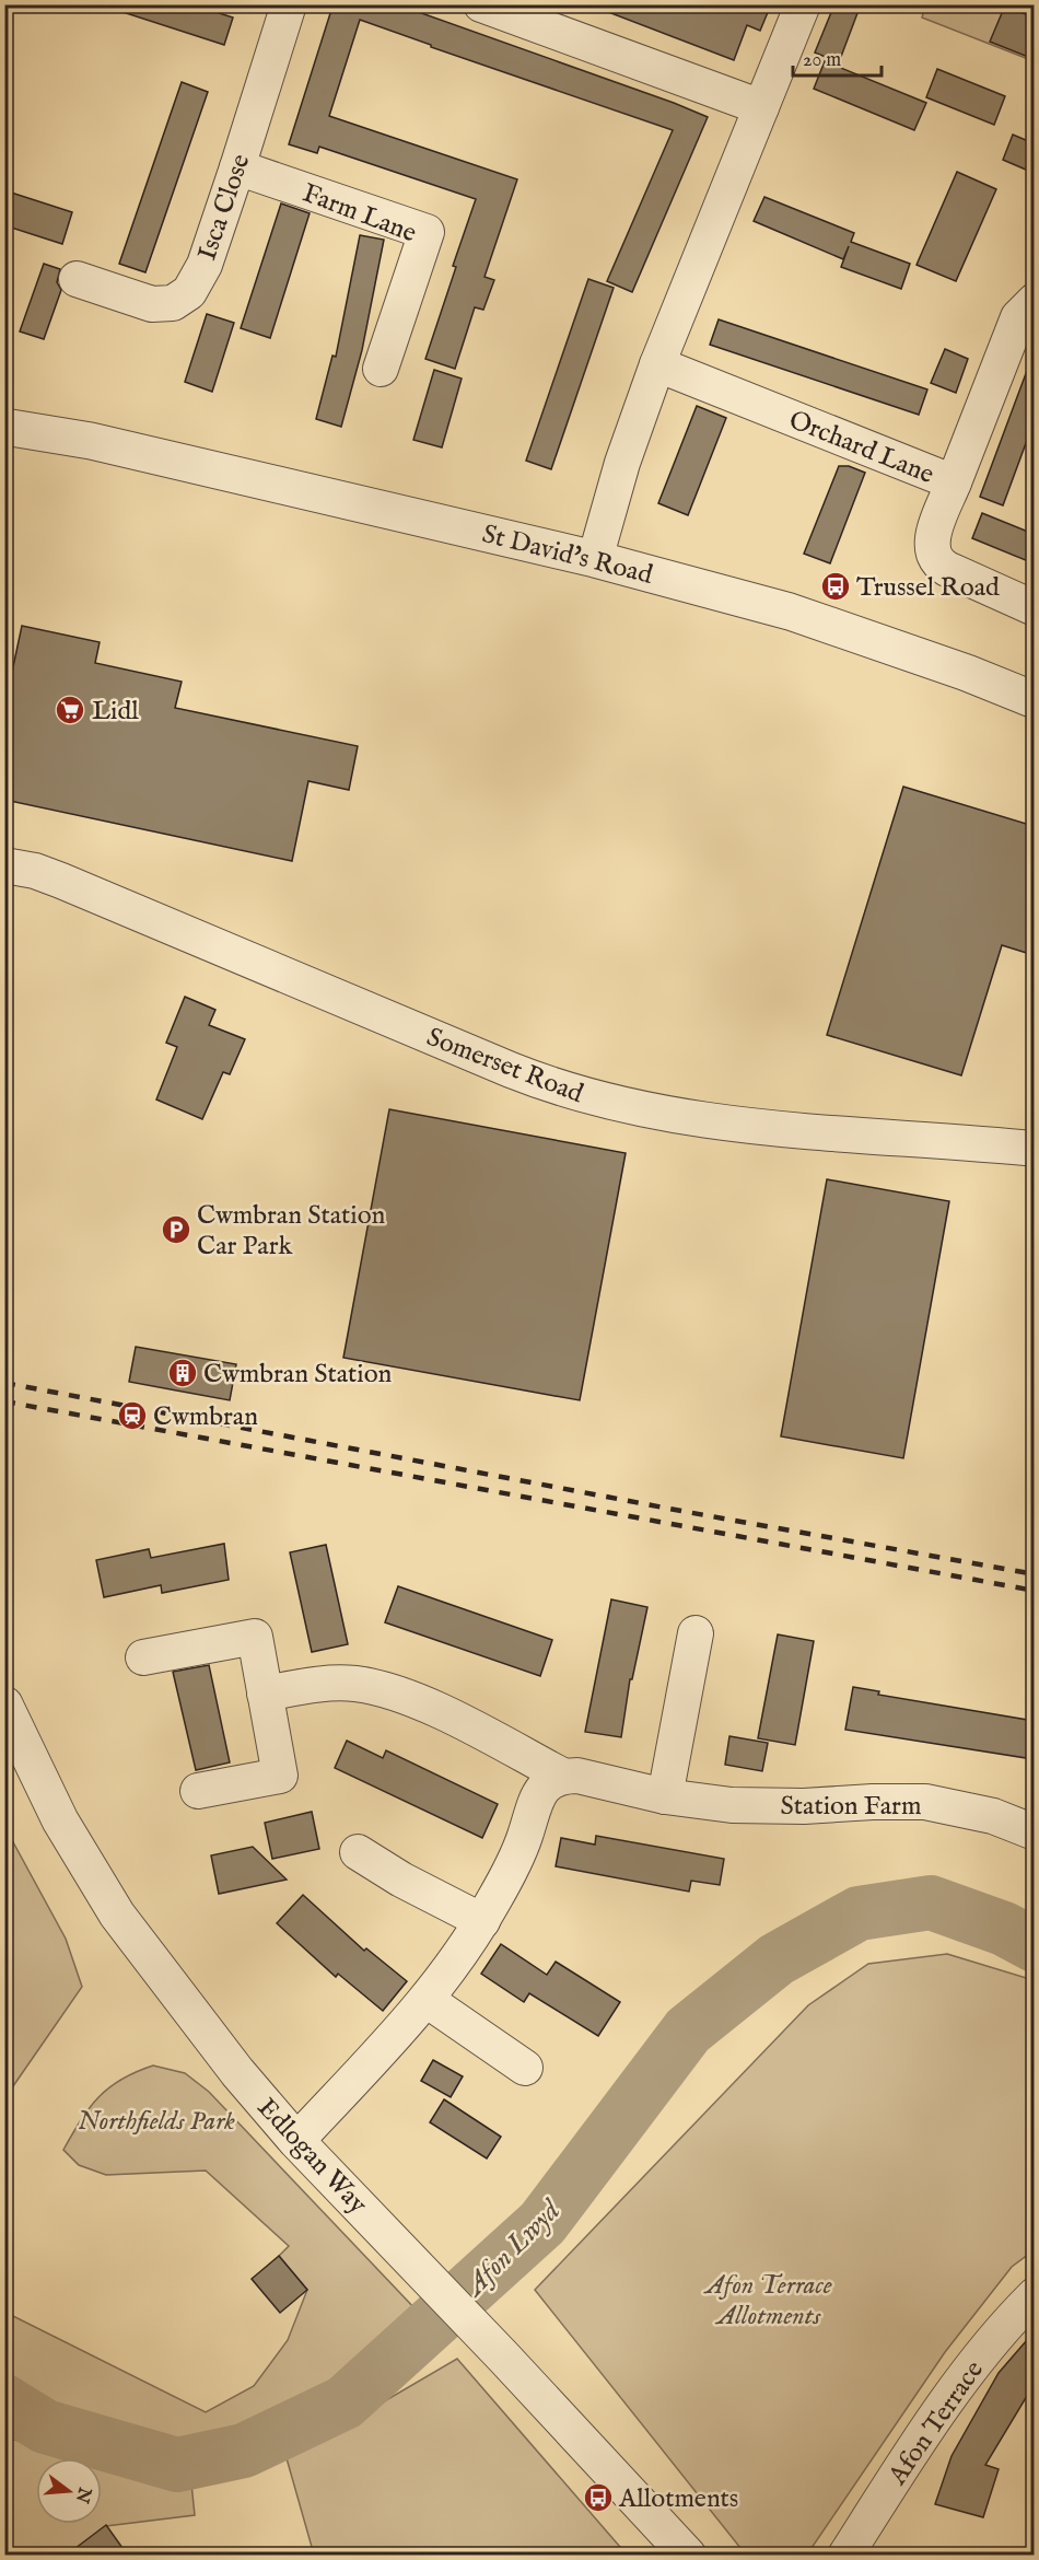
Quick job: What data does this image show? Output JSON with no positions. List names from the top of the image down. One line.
{"streets":{"street":["Isca Close","Farm Lane","Orchard Lane","St David's Road","Somerset Road","Station Farm","Edlogan Way","Afon Terrace"]},"crossings":[["Isca Close","Farm Lane"]],"water":["Afon Lwyd"],"parks":["Northfields Park","Afon Terrace Allotments"],"places":{"bus stop":["Trussel Road","Allotments"],"supermarket":["Lidl"],"parking":["Cwmbran Station Car Park"],"building":["Cwmbran Station"],"station":["Cwmbran"]},"scale_bar":"20 m","north":"right"}
